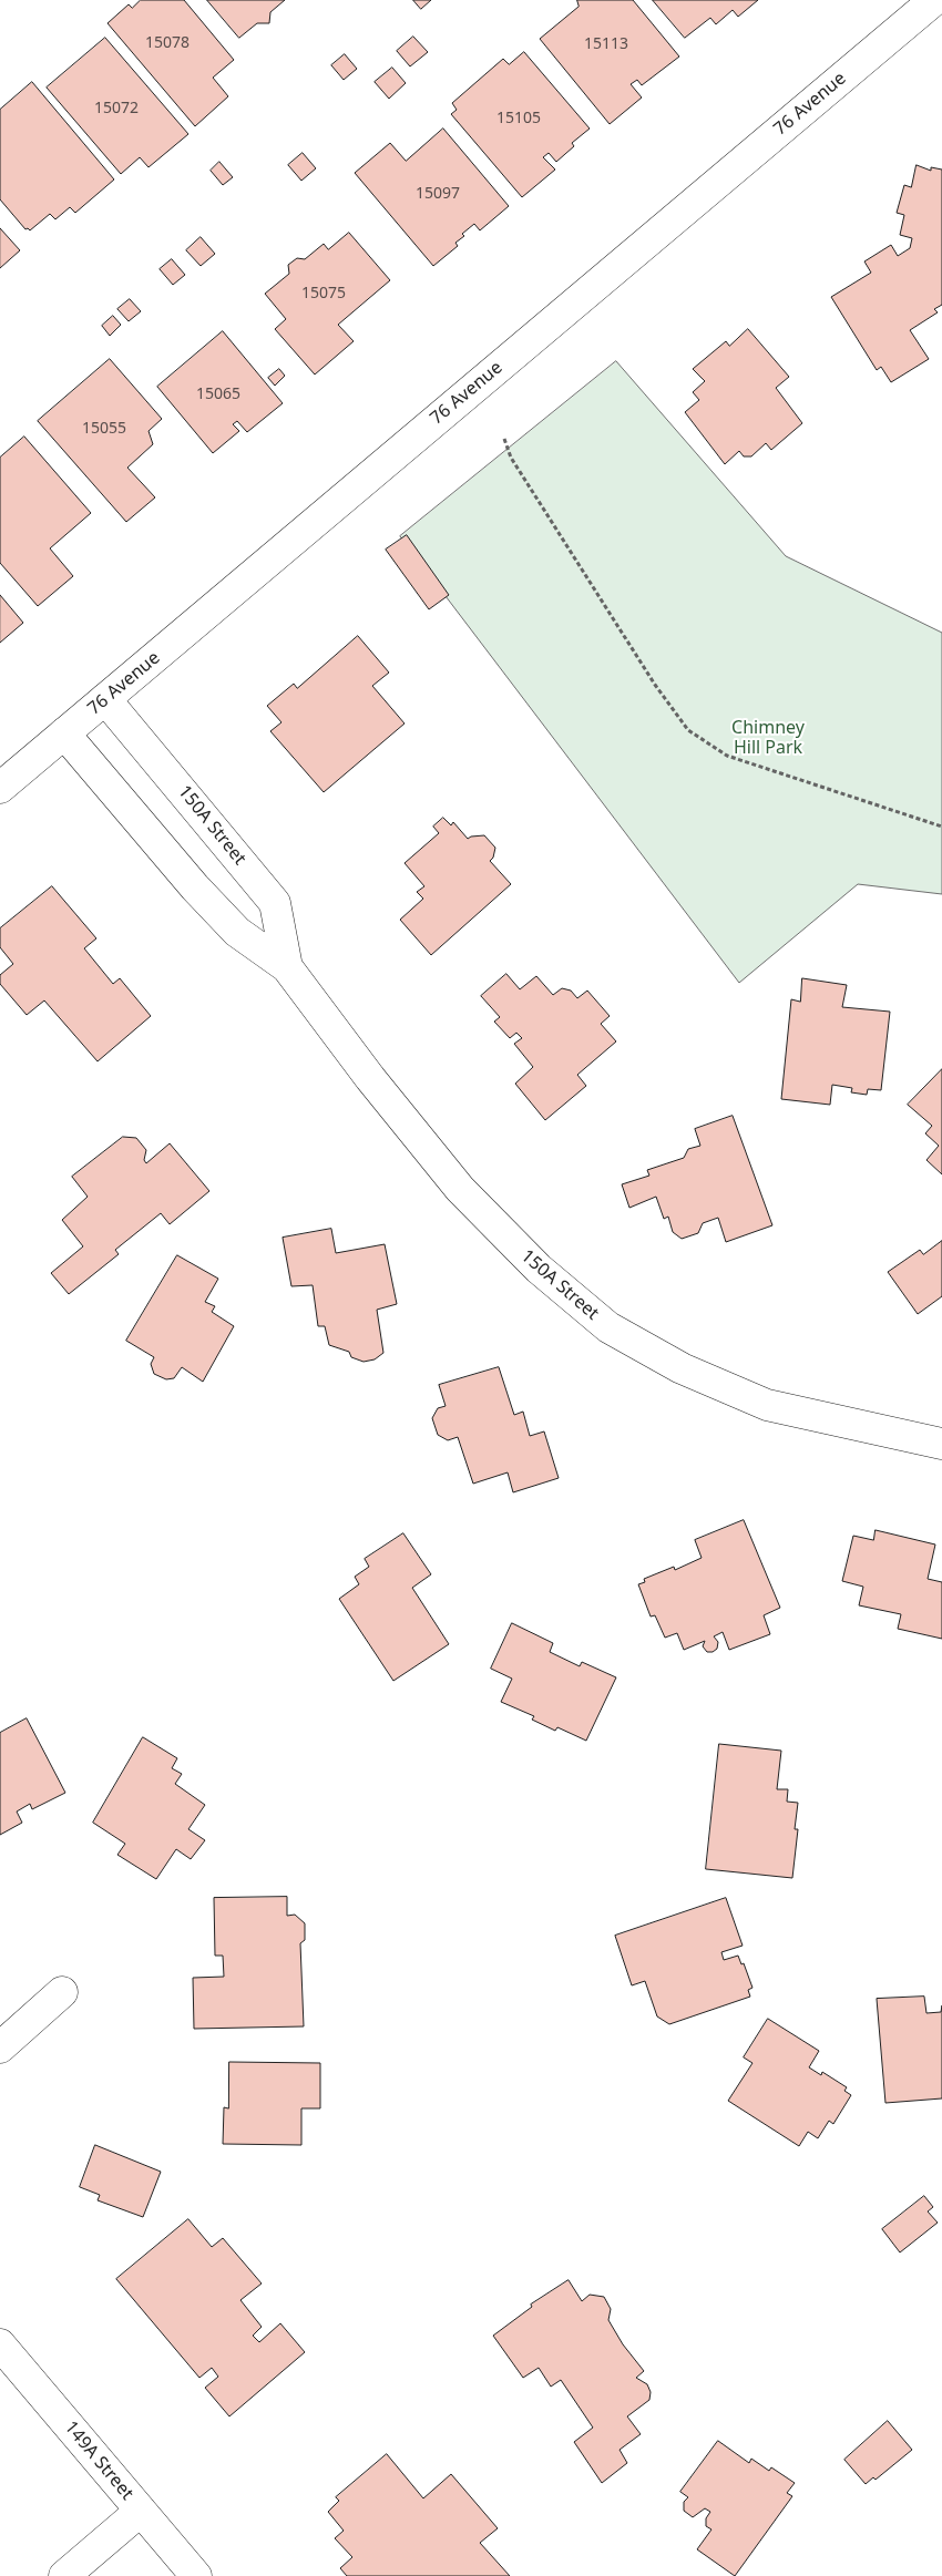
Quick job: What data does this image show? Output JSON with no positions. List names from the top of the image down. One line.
{"streets":{"street":["76 Avenue","150A Street","149A Street"]},"crossings":[["76 Avenue","150A Street"]],"parks":["Chimney Hill Park"],"house_numbers":["15078","15113","15072","15105","15097","15075","15065","15055"]}
